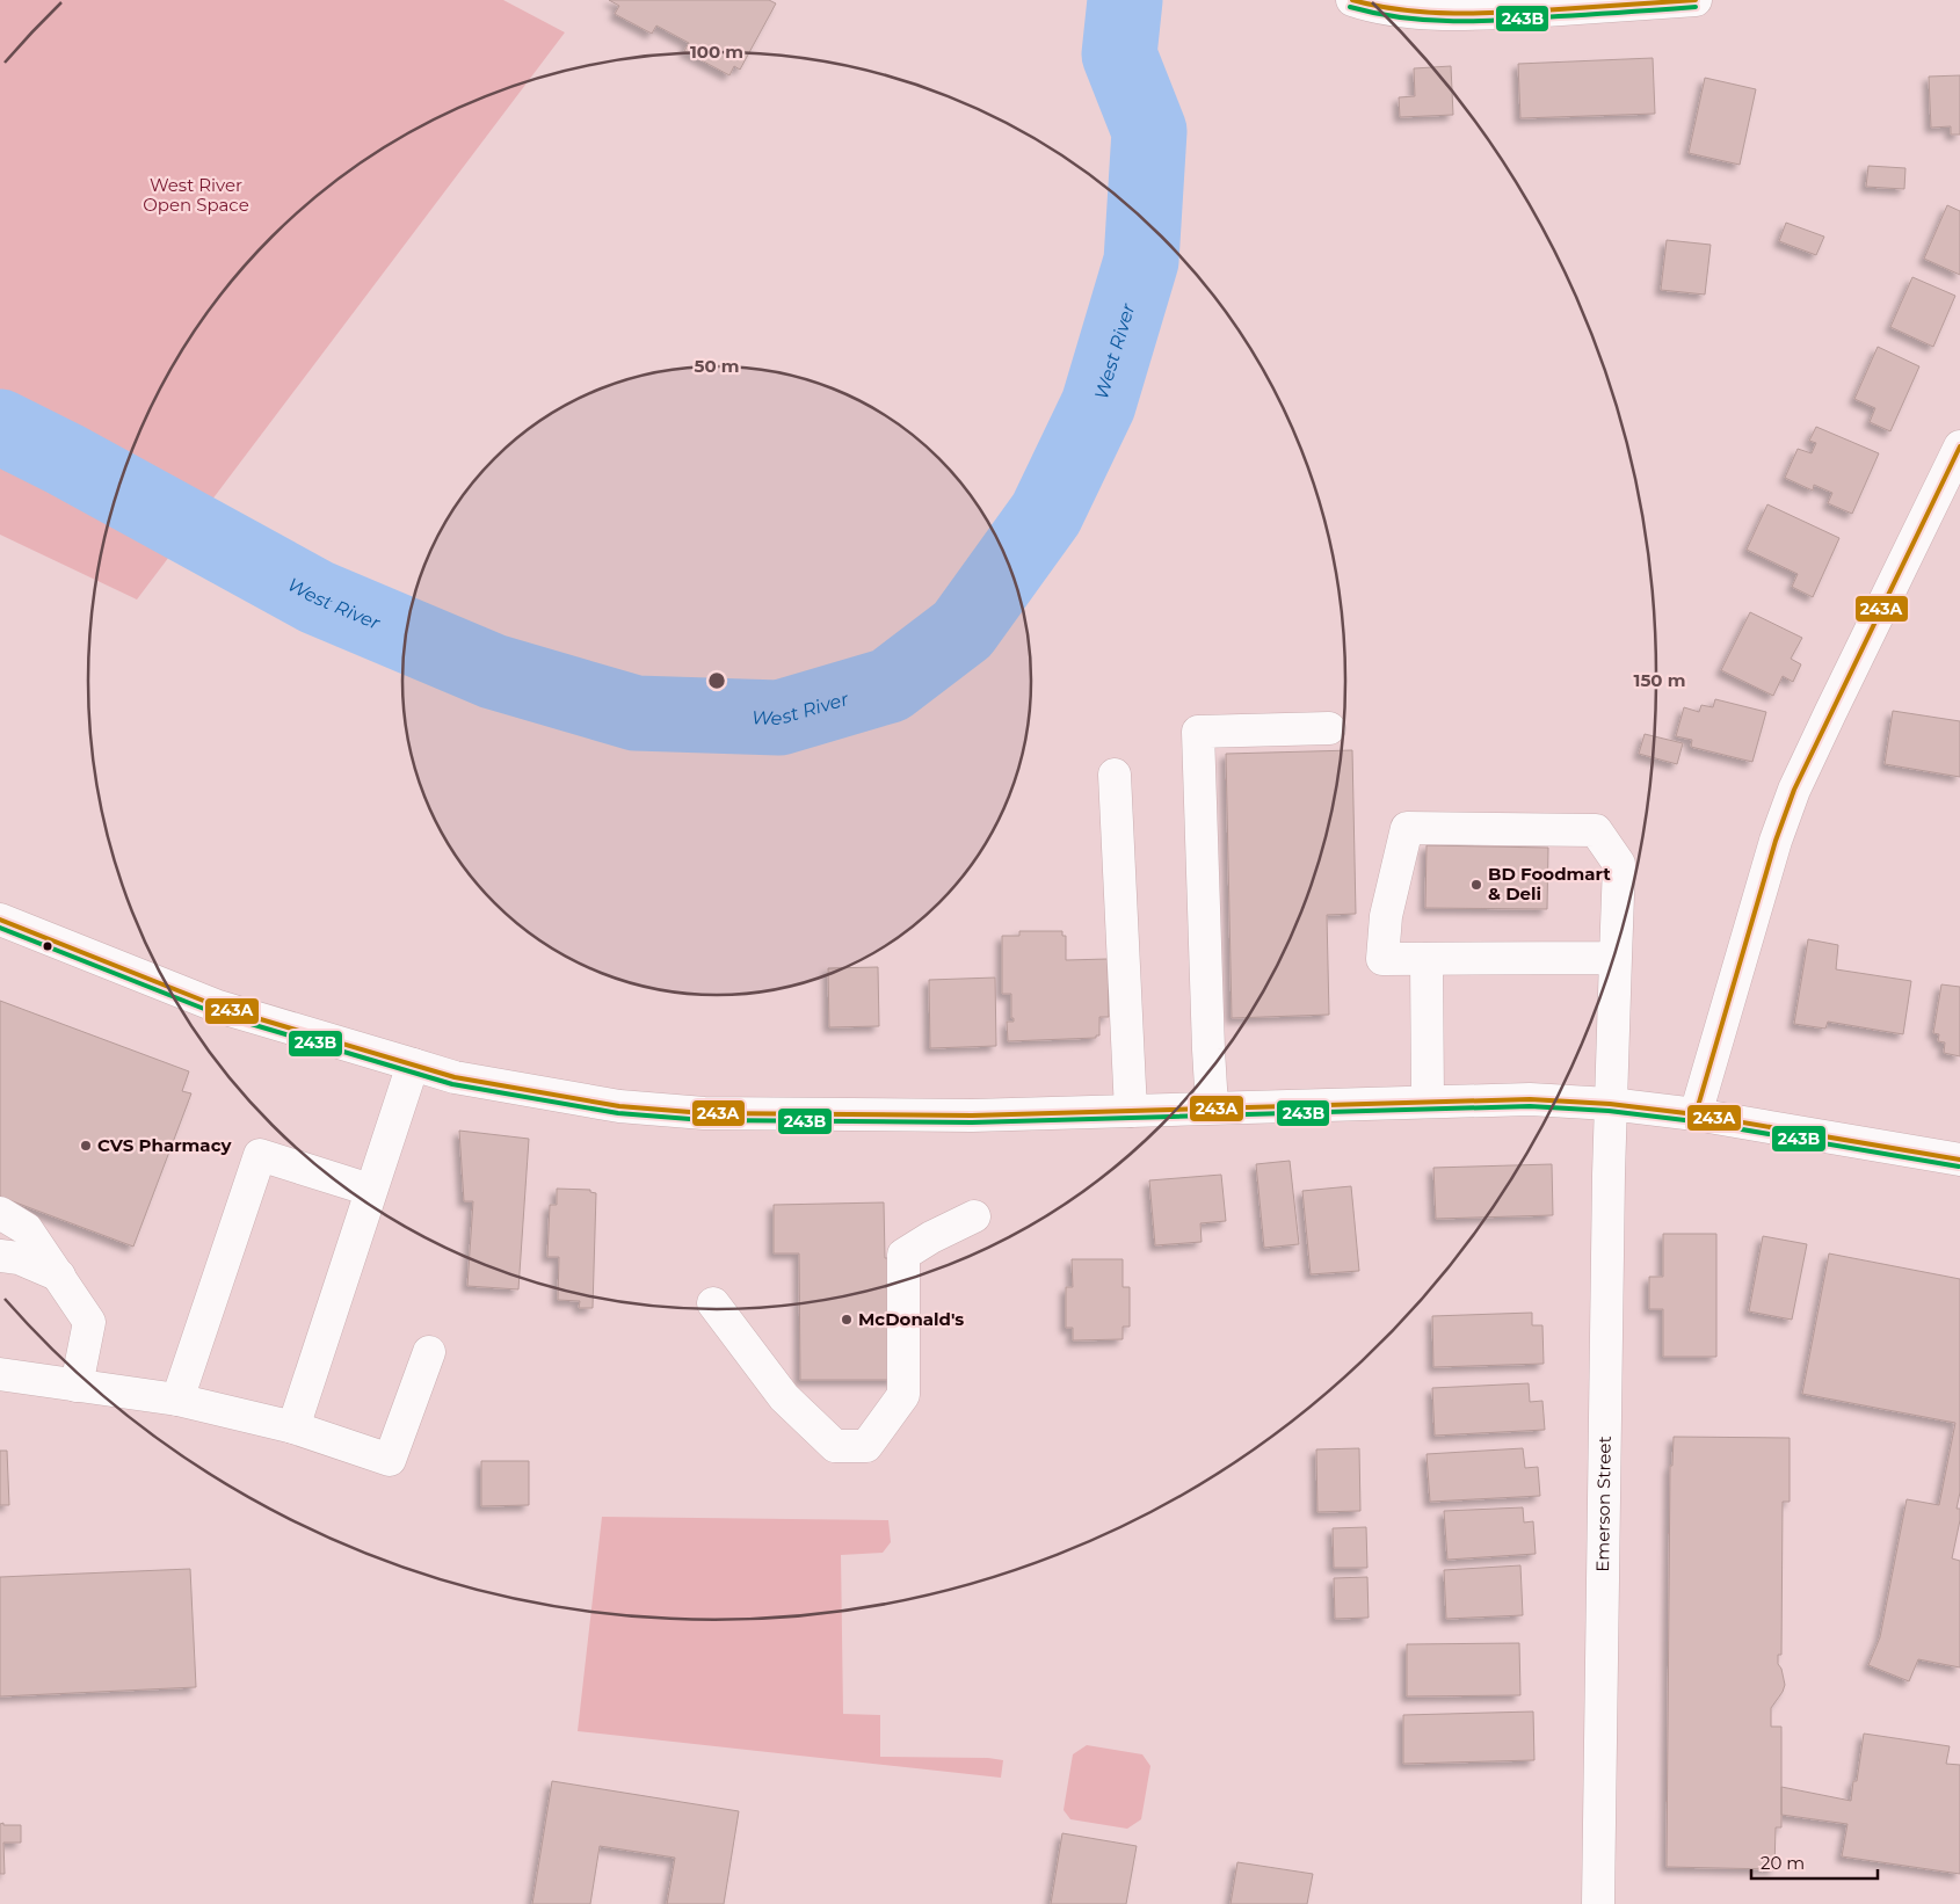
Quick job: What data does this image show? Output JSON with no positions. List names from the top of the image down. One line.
{"streets":{"main road":["Emerson Street"]},"water":["West River"],"parks":["West River Open Space"],"places":["BD Foodmart & Deli","CVS Pharmacy","McDonald's"],"lines":["transit line 243A","transit line 243B"],"scale_bar":"20 m","rings":["100 m","50 m","150 m"]}
